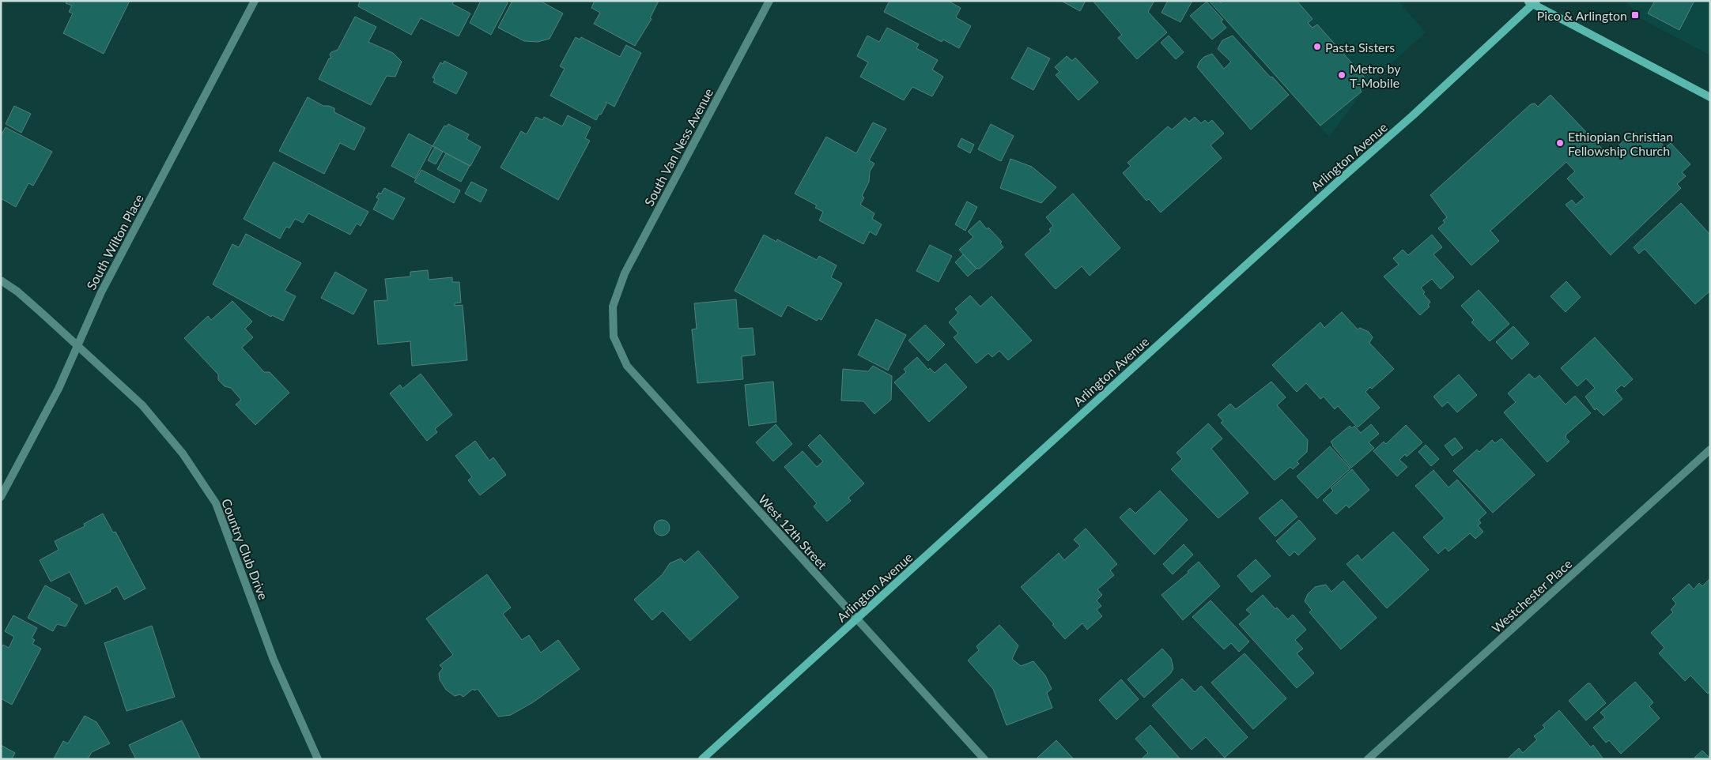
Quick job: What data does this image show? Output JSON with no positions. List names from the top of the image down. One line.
{"streets":{"main road":["Arlington Avenue"],"street":["South Van Ness Avenue","South Wilton Place","West 12th Street","Country Club Drive","Westchester Place"]},"crossings":[["South Van Ness Avenue","West 12th Street"],["Arlington Avenue","West 12th Street"],["South Wilton Place","Country Club Drive"]],"places":{"transit":["Pico & Arlington"],"other":["Pasta Sisters","Metro by T-Mobile","Ethiopian Christian Fellowship Church"]}}
